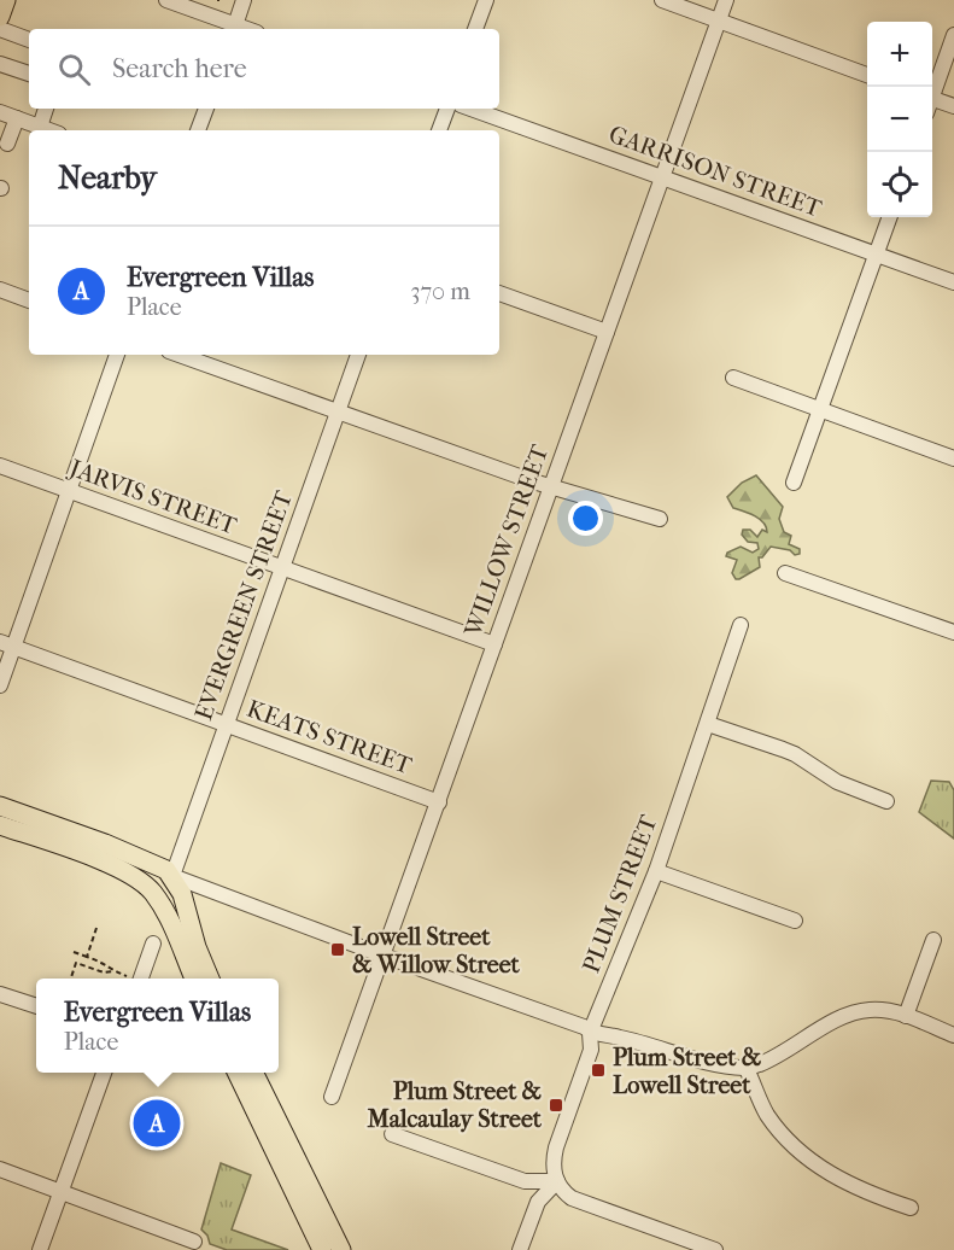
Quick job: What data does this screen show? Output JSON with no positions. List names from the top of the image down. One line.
{"streets":{"street":["GARRISON STREET","JARVIS STREET","WILLOW STREET","EVERGREEN STREET","KEATS STREET","PLUM STREET"]},"crossings":[["GARRISON STREET","WILLOW STREET"],["JARVIS STREET","WILLOW STREET"],["JARVIS STREET","EVERGREEN STREET"],["WILLOW STREET","KEATS STREET"],["EVERGREEN STREET","KEATS STREET"]],"places":{"transit":["Lowell Street & Willow Street","Plum Street & Lowell Street","Plum Street & Malcaulay Street"]},"page":{"map_buttons":["+","−"],"search":"Search here","heading":"Nearby","list":[{"mark":"A","name":"Evergreen Villas","note":"Place","value":"370 m"}],"popup":["Evergreen Villas","Place"],"pins":"A"}}
